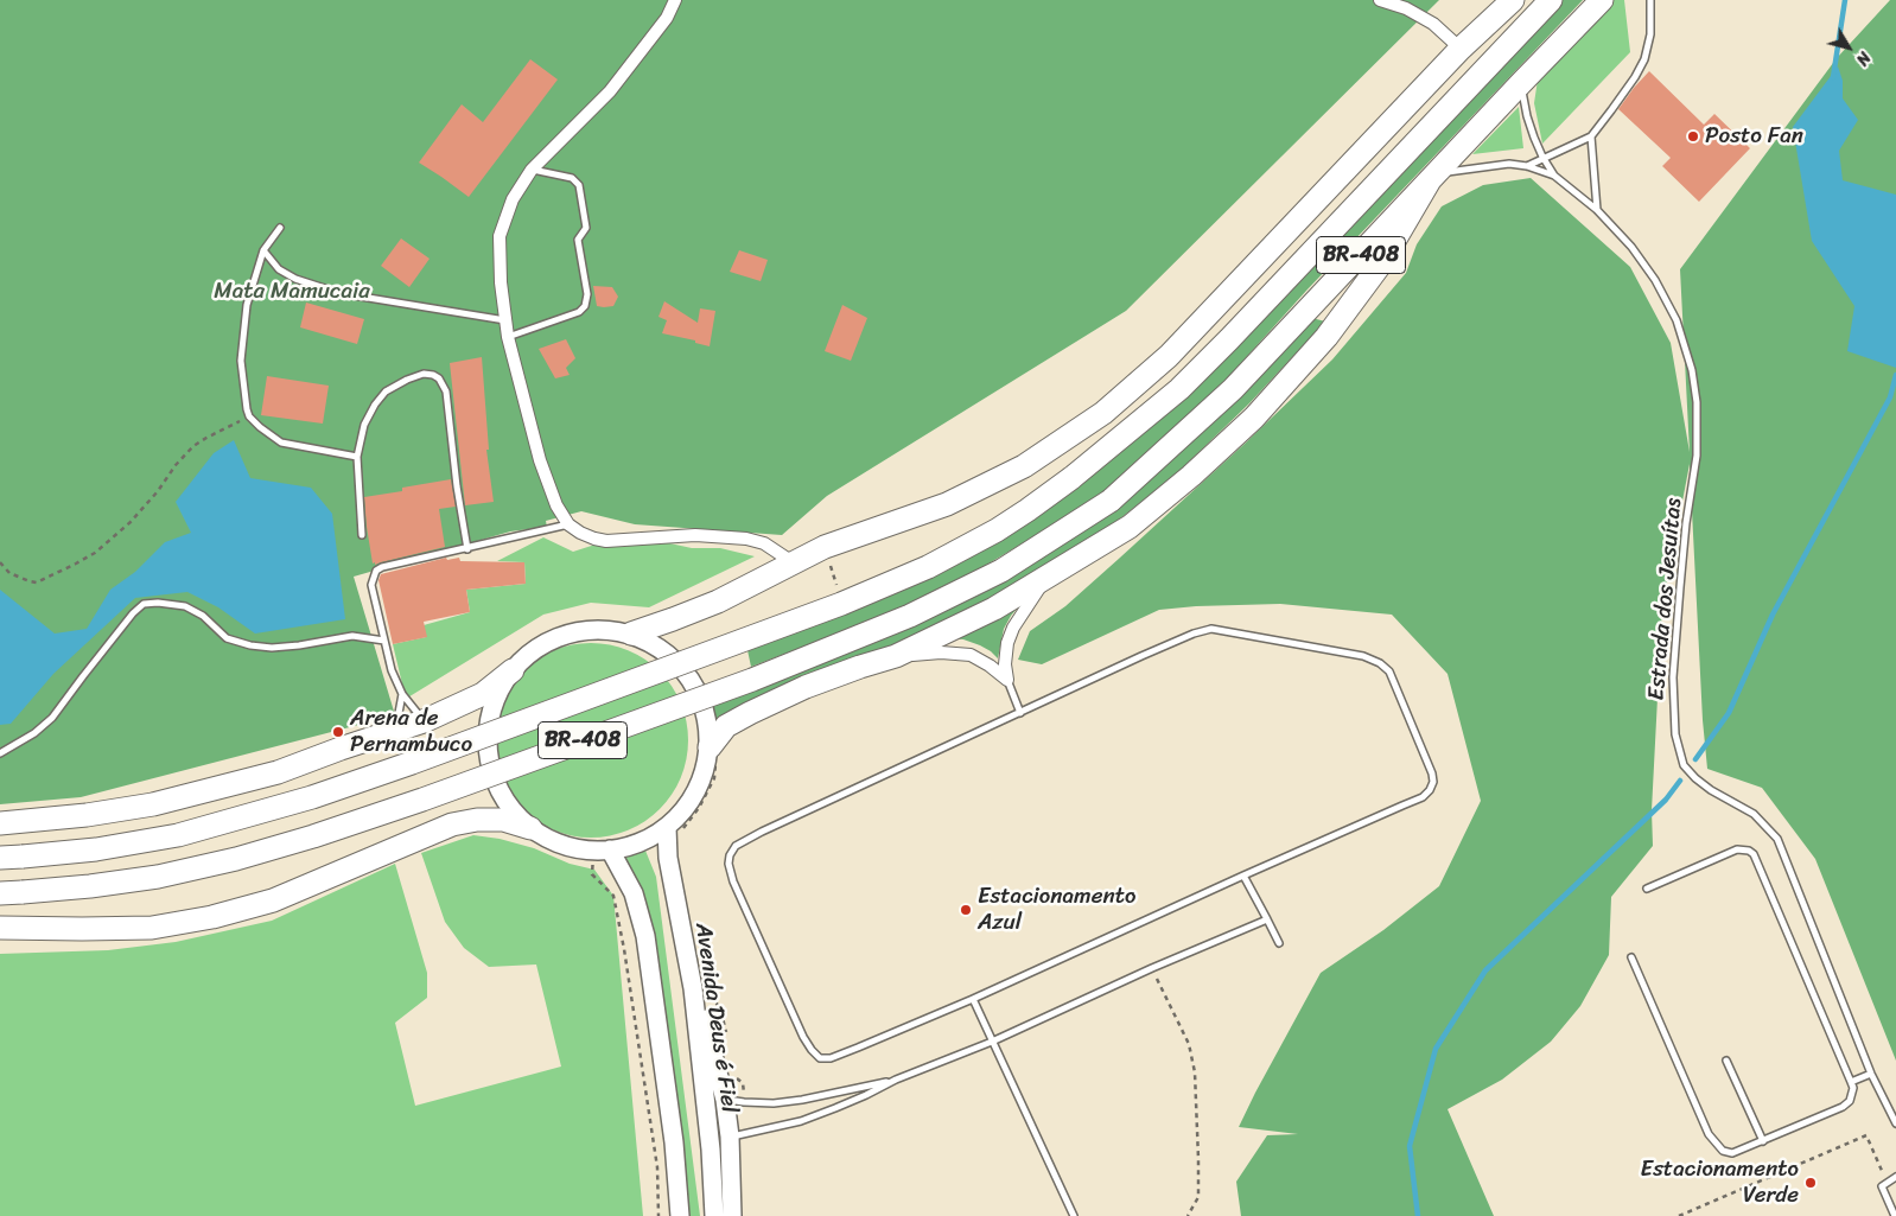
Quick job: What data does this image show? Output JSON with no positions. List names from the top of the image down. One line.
{"streets":{"highway":["BR-408"],"main road":["Avenida Deus é Fiel"],"lane":["Estrada dos Jesuítas"]},"crossings":[["BR-408","Estrada dos Jesuítas"]],"parks":["Mata Mamucaia"],"places":["Posto Fan","Arena de Pernambuco","Estacionamento Azul","Estacionamento Verde"],"north":"bottom right"}
